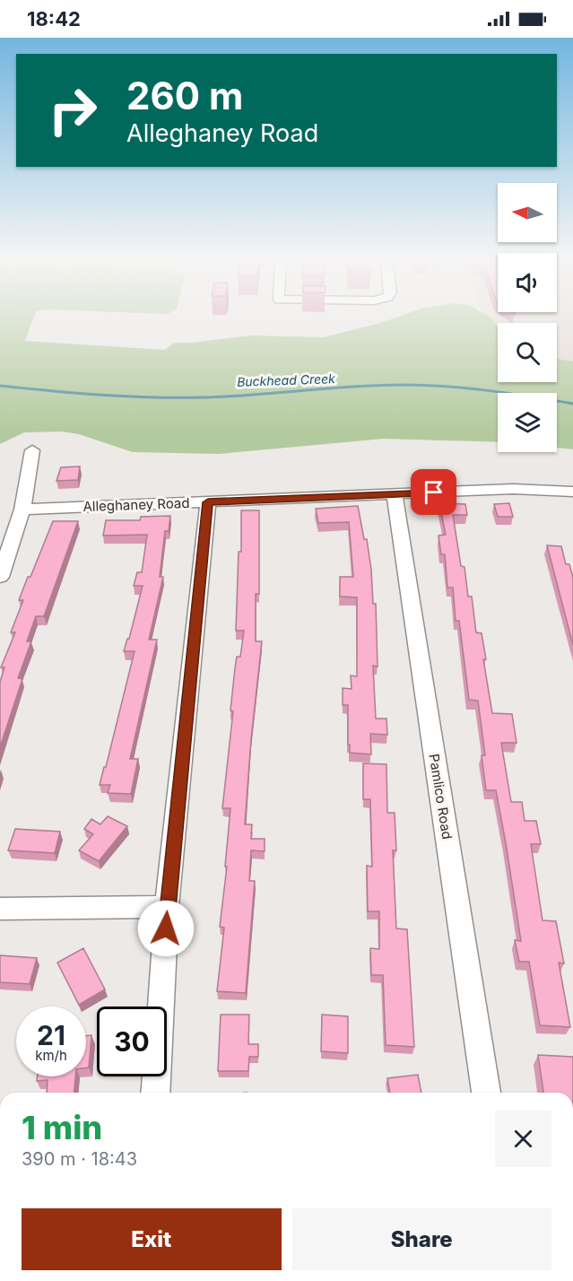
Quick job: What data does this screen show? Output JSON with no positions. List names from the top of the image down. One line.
{"streets":{"street":["Alleghaney Road","Pamlico Road"]},"crossings":[["Alleghaney Road","Pamlico Road"]],"water":["Buckhead Creek"],"north":"left","page":{"status":"18:42","turn":["260 m","Alleghaney Road"],"speed":"21 km/h","limit":"30","heading":["1 min","390 m · 18:43"],"buttons":["Exit","Share"]}}
